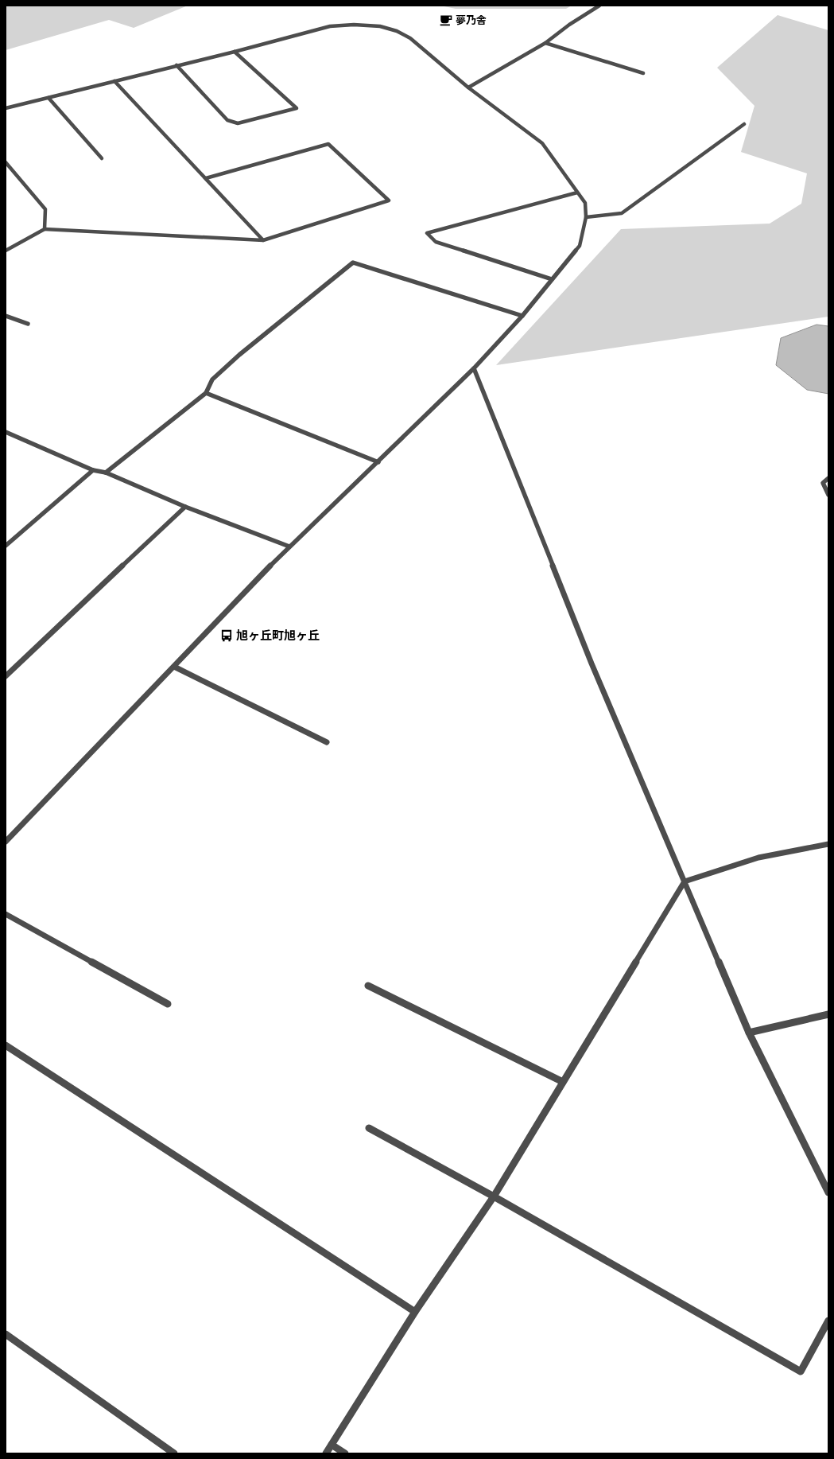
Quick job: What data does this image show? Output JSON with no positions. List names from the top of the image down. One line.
{"places":{"cafe":["夢乃舎"],"bus stop":["旭ヶ丘町旭ヶ丘"]}}
